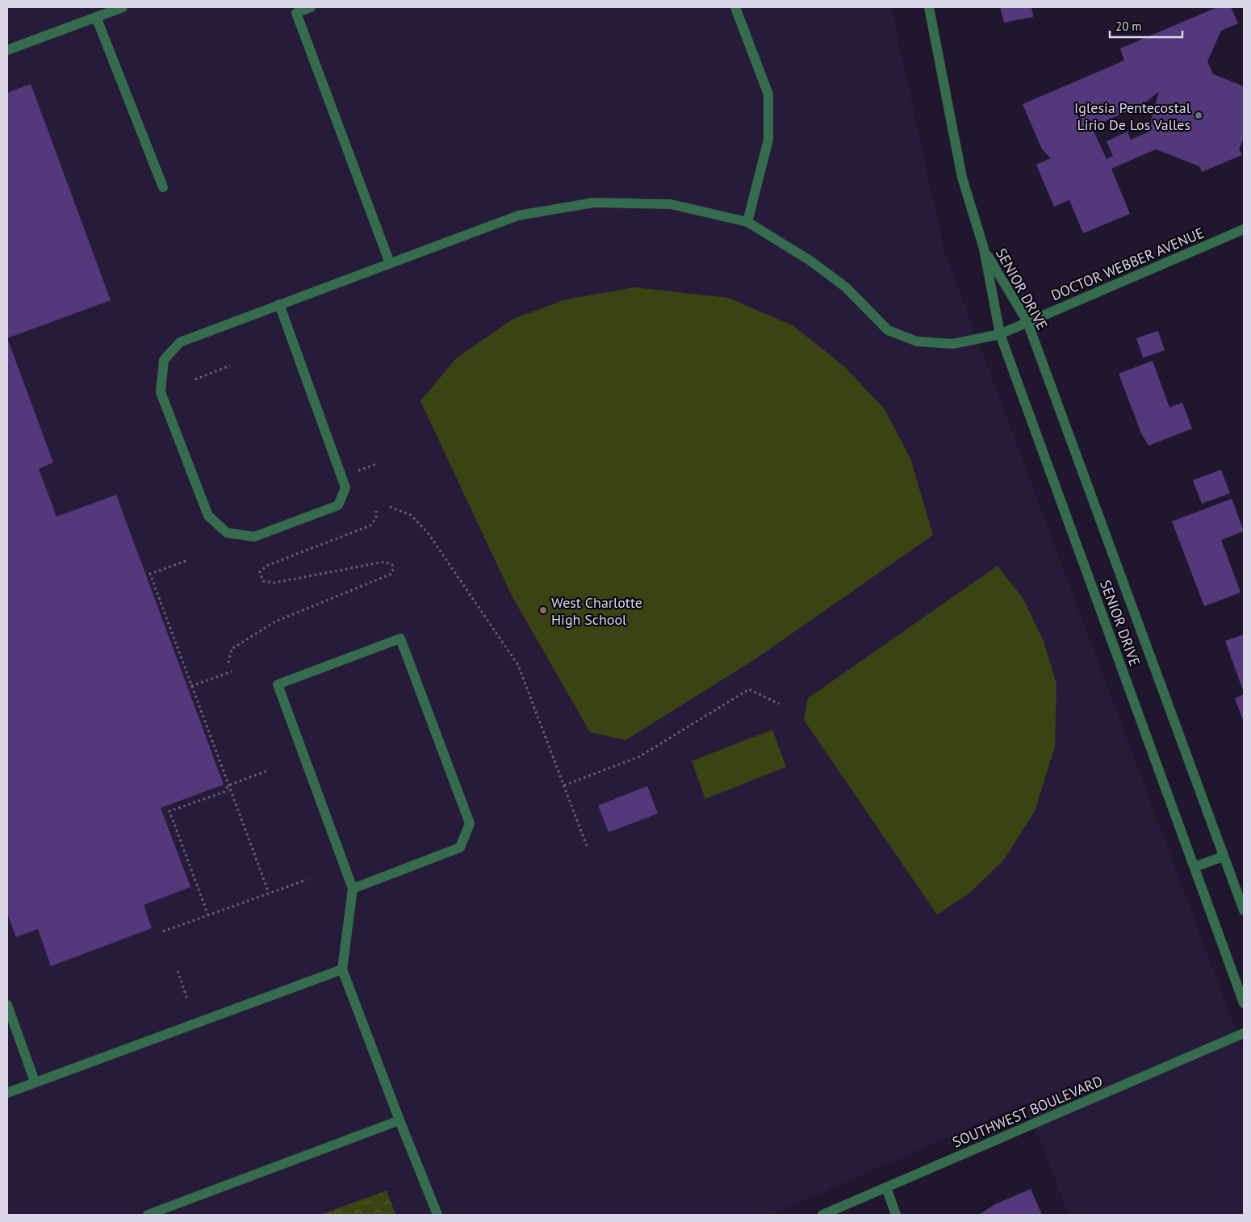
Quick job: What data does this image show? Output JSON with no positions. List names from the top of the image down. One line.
{"streets":{"street":["DOCTOR WEBBER AVENUE","SENIOR DRIVE","SOUTHWEST BOULEVARD"]},"crossings":[["DOCTOR WEBBER AVENUE","SENIOR DRIVE"]],"places":["Iglesia Pentecostal Lirio De Los Valles","West Charlotte High School"],"scale_bar":"20 m"}
